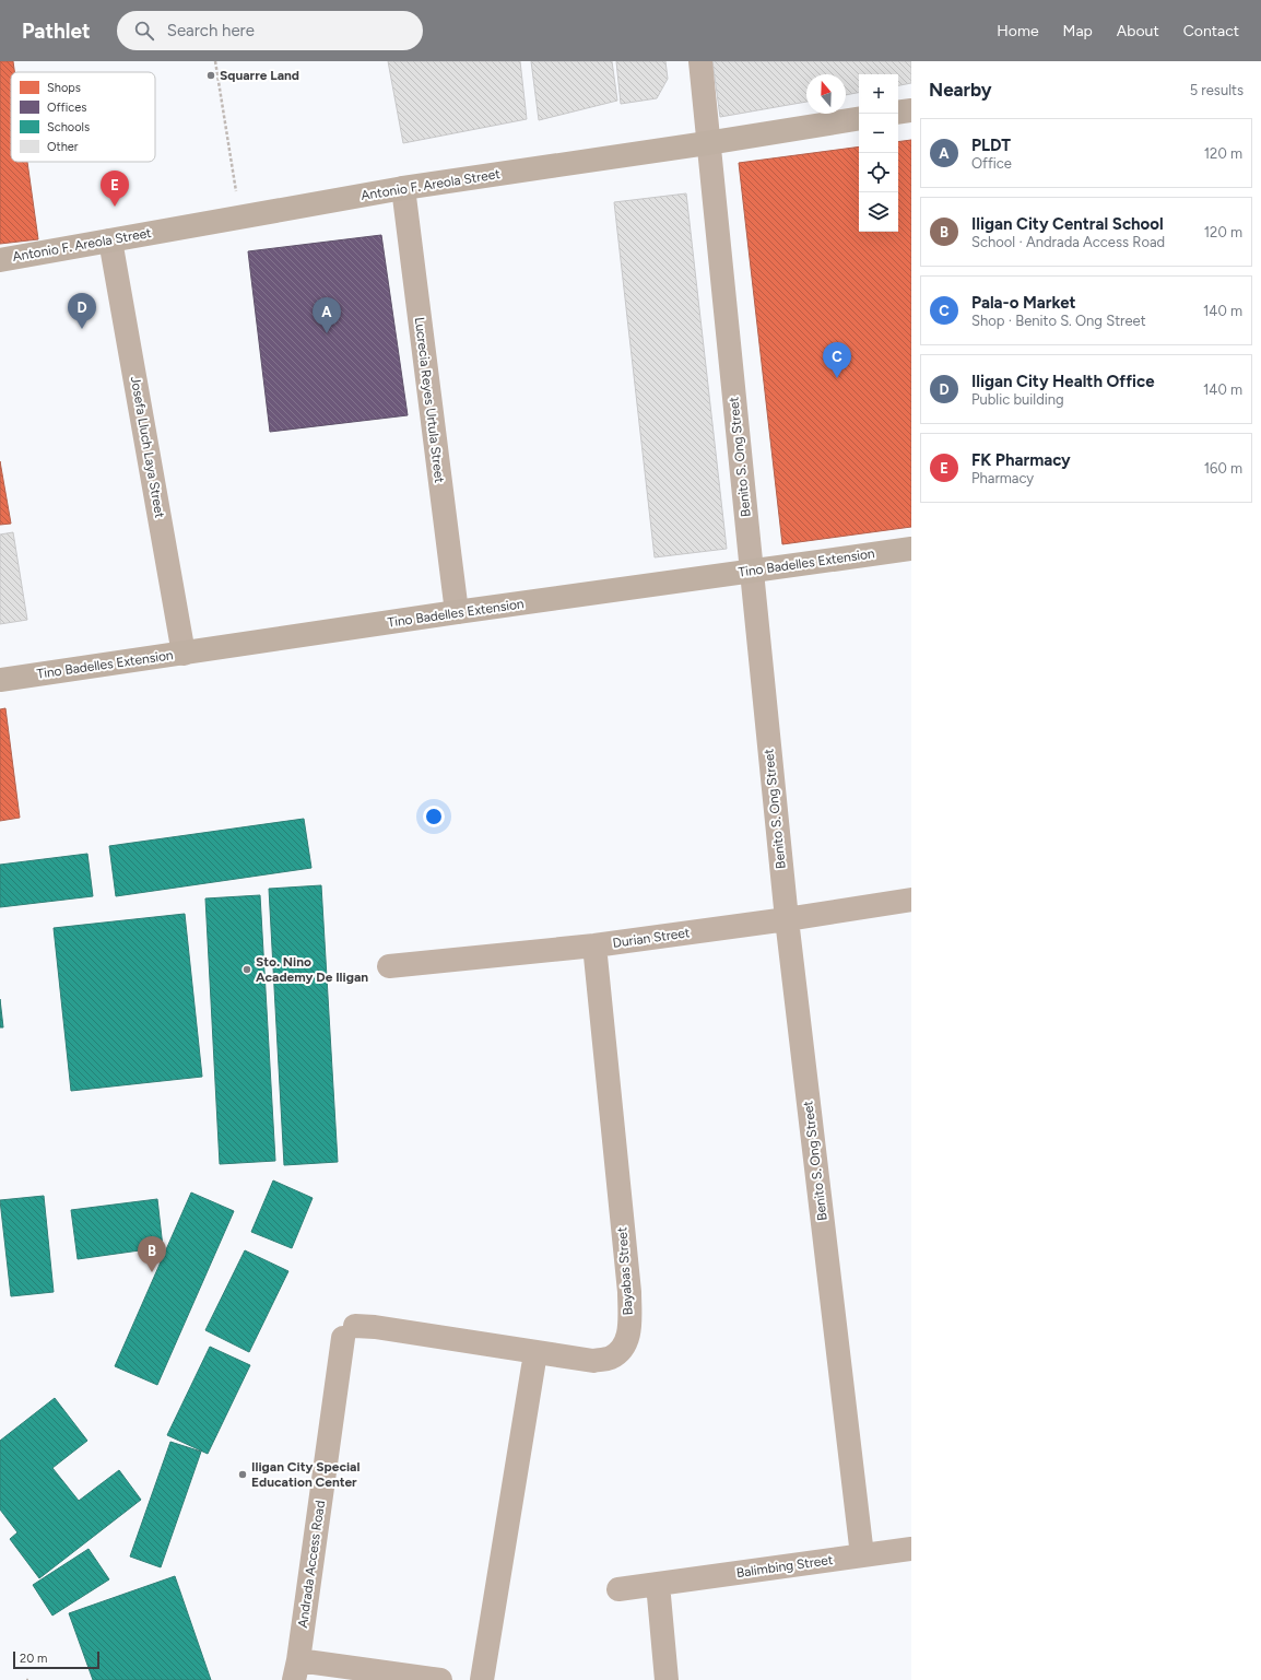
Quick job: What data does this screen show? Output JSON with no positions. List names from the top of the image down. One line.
{"streets":{"street":["Antonio F. Areola Street","Lucrecia Reyes Urtula Street","Josefa Lluch Laya Street","Benito S. Ong Street","Tino Badelles Extension","Durian Street","Bayabas Street","Andrada Access Road","Balimbing Street"]},"crossings":[["Antonio F. Areola Street","Lucrecia Reyes Urtula Street"],["Antonio F. Areola Street","Josefa Lluch Laya Street"],["Antonio F. Areola Street","Benito S. Ong Street"],["Lucrecia Reyes Urtula Street","Tino Badelles Extension"],["Josefa Lluch Laya Street","Tino Badelles Extension"],["Benito S. Ong Street","Tino Badelles Extension"],["Benito S. Ong Street","Durian Street"],["Benito S. Ong Street","Balimbing Street"],["Durian Street","Bayabas Street"],["Bayabas Street","Andrada Access Road"]],"places":["Squarre Land","Sto. Nino Academy De Iligan","Iligan City Special Education Center"],"legend":["Shops","Offices","Schools","Other"],"scale_bar":"20 m","north":"top","page":{"header":"Pathlet","search":"Search here","nav":["Home","Map","About","Contact"],"heading":["Nearby","5 results"],"map_buttons":["+","−"],"list":[{"mark":"A","name":"PLDT","note":"Office","value":"120 m"},{"mark":"B","name":"Iligan City Central School","note":"School · Andrada Access Road","value":"120 m"},{"mark":"C","name":"Pala-o Market","note":"Shop · Benito S. Ong Street","value":"140 m"},{"mark":"D","name":"Iligan City Health Office","note":"Public building","value":"140 m"},{"mark":"E","name":"FK Pharmacy","note":"Pharmacy","value":"160 m"}],"pins":["E","D","A","C","B"],"scale":"20 m"}}
